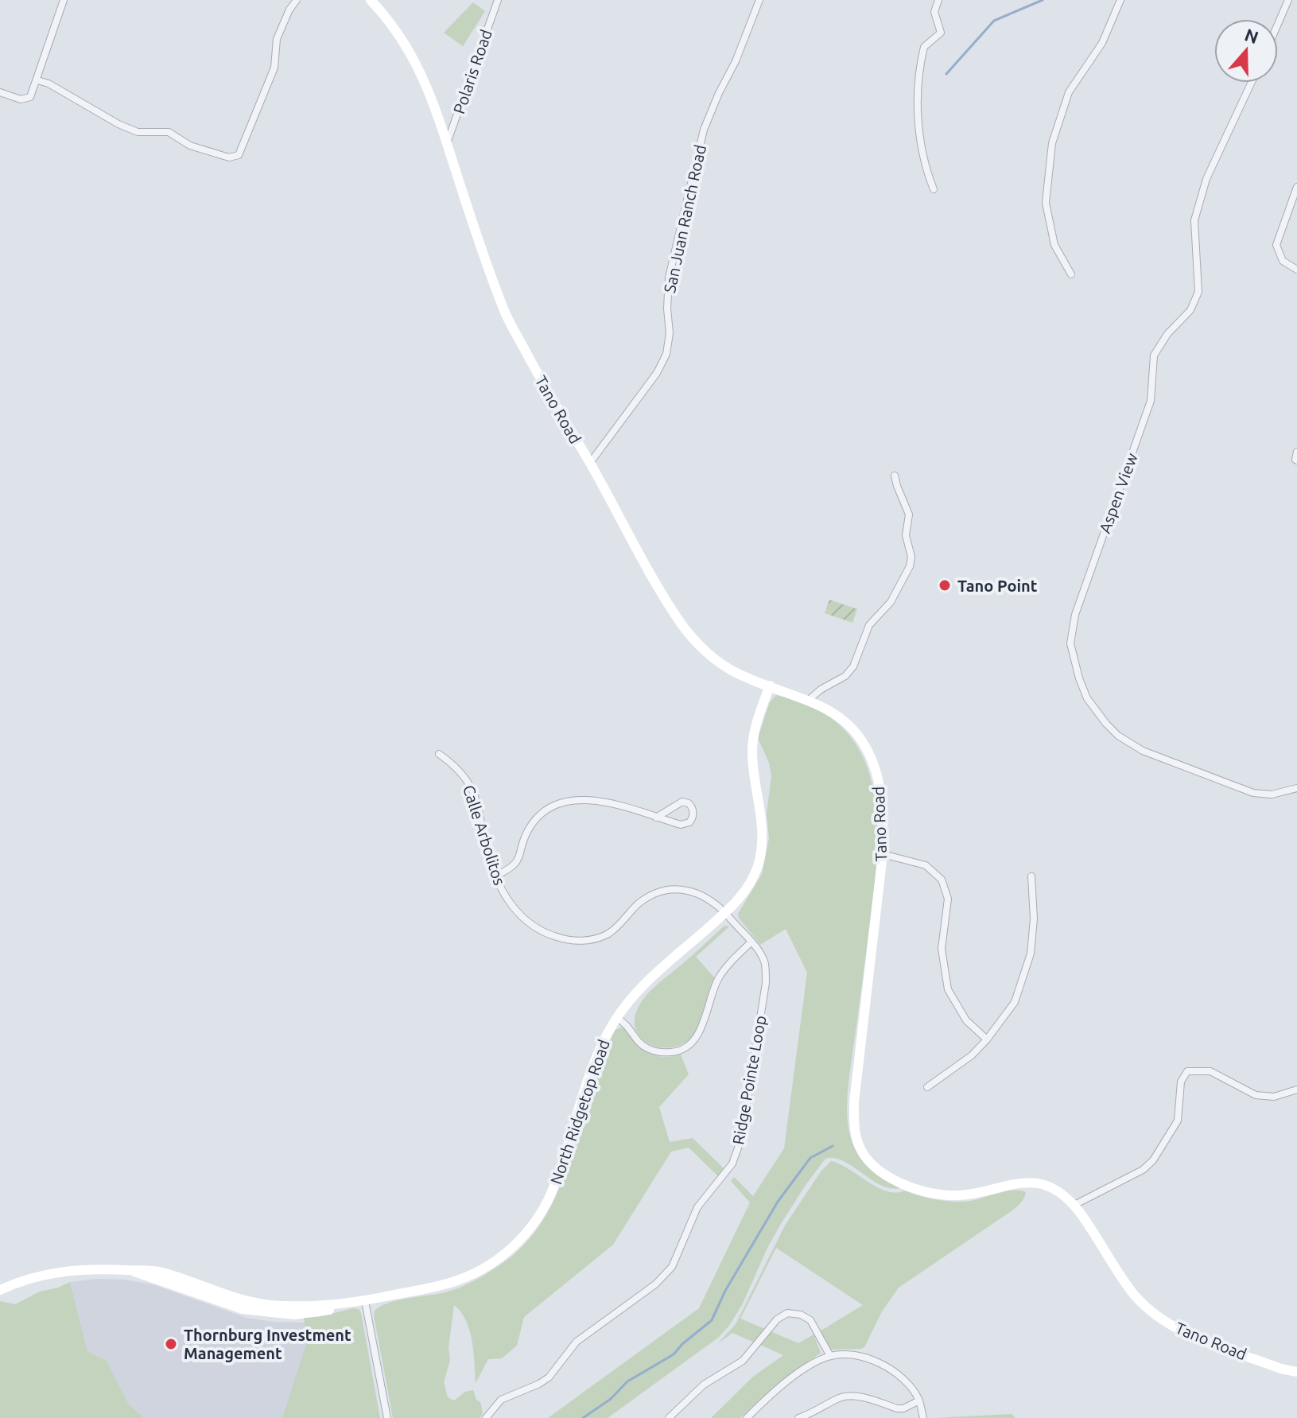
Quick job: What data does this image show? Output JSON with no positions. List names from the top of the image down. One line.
{"streets":{"street":["Polaris Road","San Juan Ranch Road","Tano Road","Aspen View","Calle Arbolitos","Ridge Pointe Loop","North Ridgetop Road"]},"crossings":[["Polaris Road","Tano Road"],["San Juan Ranch Road","Tano Road"],["Tano Road","North Ridgetop Road"],["Calle Arbolitos","Ridge Pointe Loop"],["Calle Arbolitos","North Ridgetop Road"],["Ridge Pointe Loop","North Ridgetop Road"]],"places":["Tano Point","Thornburg Investment Management"],"north":"top"}
